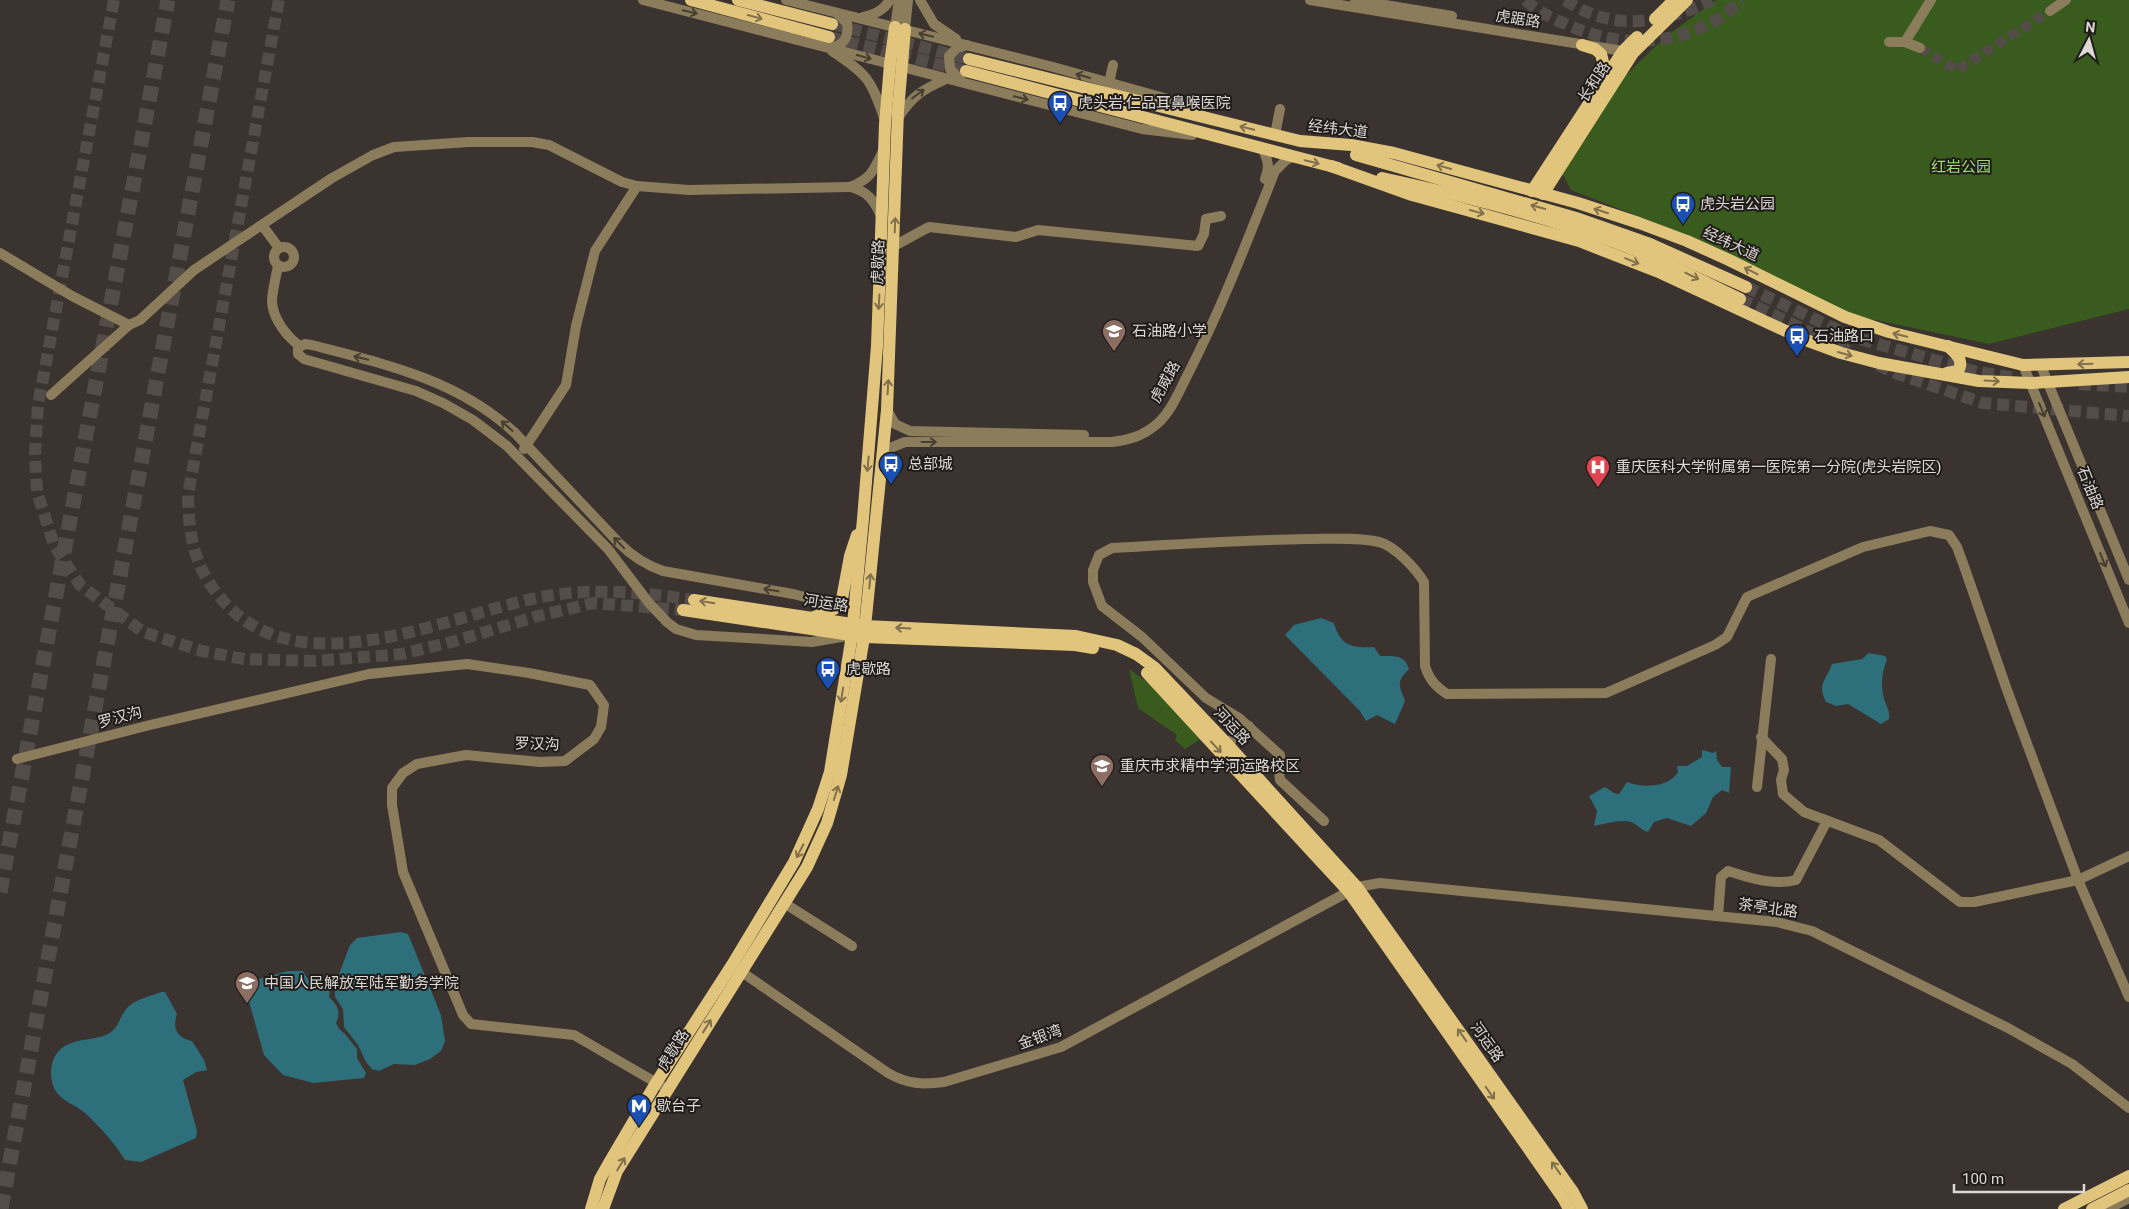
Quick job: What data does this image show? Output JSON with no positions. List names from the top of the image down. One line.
{"streets":{"main road":["长和路","经纬大道","虎歇路","河运路"],"street":["虎踞路","虎威路","石油路","罗汉沟","茶亭北路","金银湾"]},"crossings":[["虎踞路","长和路"],["长和路","经纬大道"],["经纬大道","石油路"],["虎歇路","虎威路"],["虎歇路","河运路"],["虎歇路","罗汉沟"],["虎歇路","金银湾"],["河运路","茶亭北路"],["河运路","金银湾"],["茶亭北路","金银湾"]],"one_way":["虎威路"],"parks":["红岩公园"],"places":{"bus stop":["虎头岩‧仁品耳鼻喉医院","虎头岩公园","石油路口","总部城","虎歇路"],"school or university":["石油路小学","重庆市求精中学河运路校区","中国人民解放军陆军勤务学院"],"hospital":["重庆医科大学附属第一医院第一分院(虎头岩院区)"],"metro station":["歇台子"]},"scale_bar":"100 m","north":"top"}
